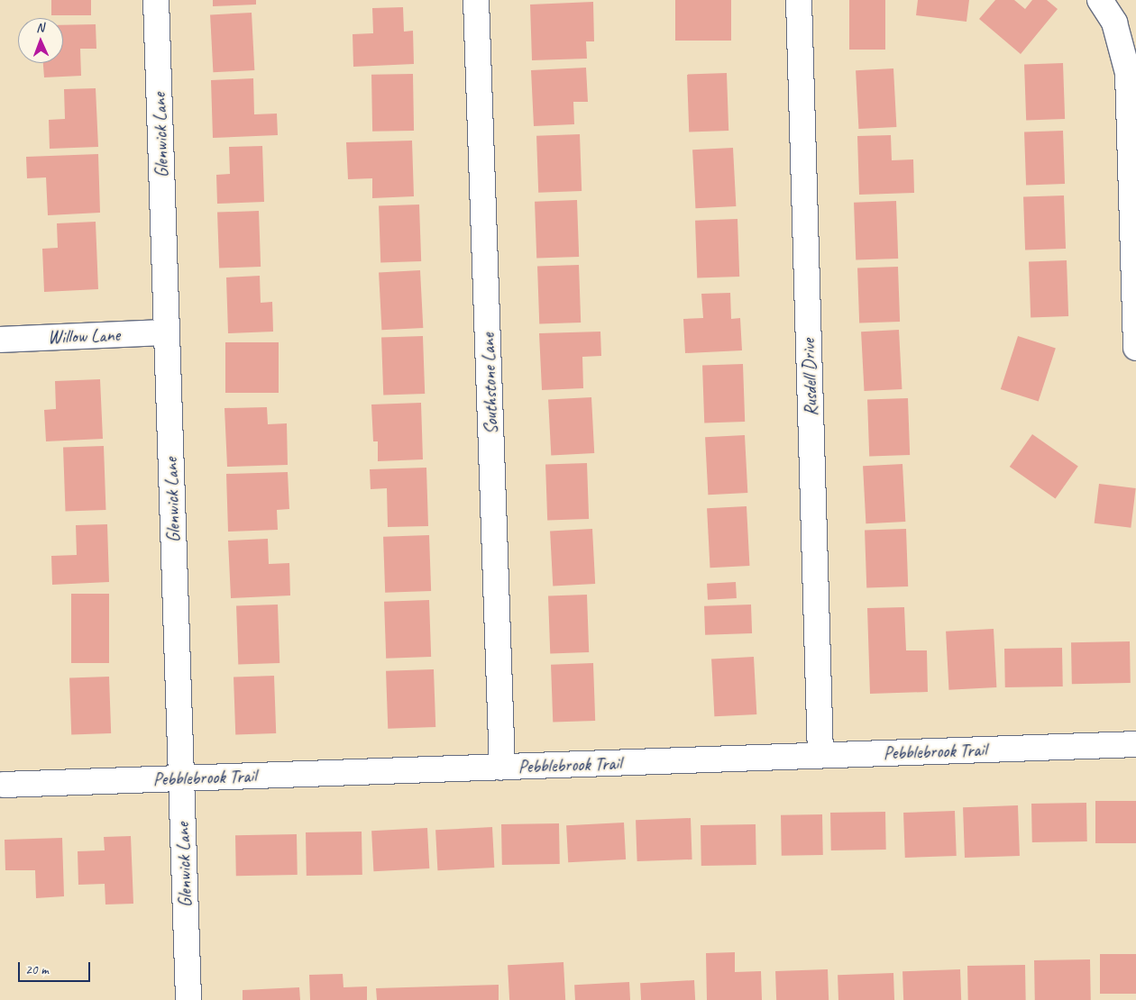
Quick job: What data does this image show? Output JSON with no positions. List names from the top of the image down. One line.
{"streets":{"street":["Glenwick Lane","Willow Lane","Rusdell Drive","Southstone Lane","Pebblebrook Trail"]},"crossings":[["Glenwick Lane","Willow Lane"],["Glenwick Lane","Pebblebrook Trail"],["Rusdell Drive","Pebblebrook Trail"],["Southstone Lane","Pebblebrook Trail"]],"scale_bar":"20 m","north":"top"}
